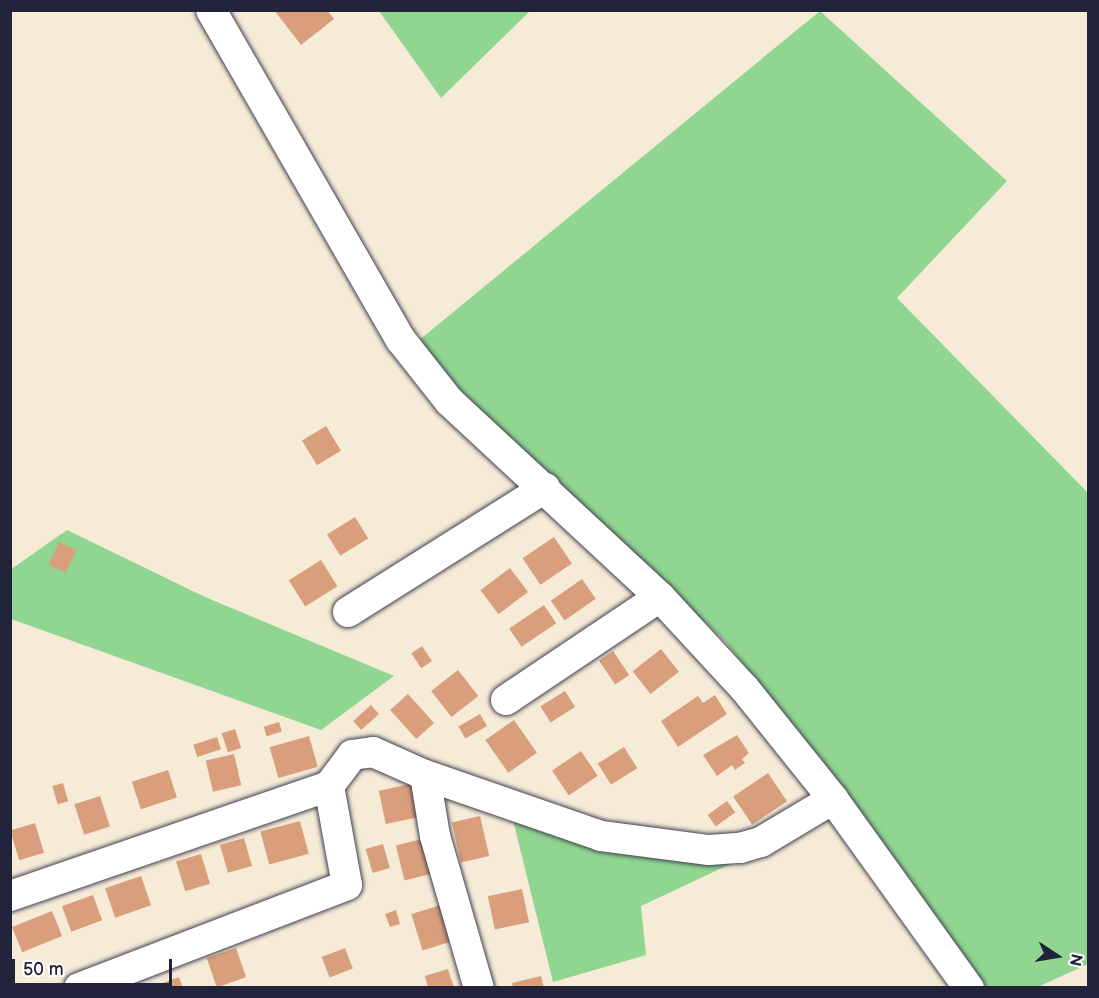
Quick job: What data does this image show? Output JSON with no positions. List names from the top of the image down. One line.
{"scale_bar":"50 m","north":"right"}
